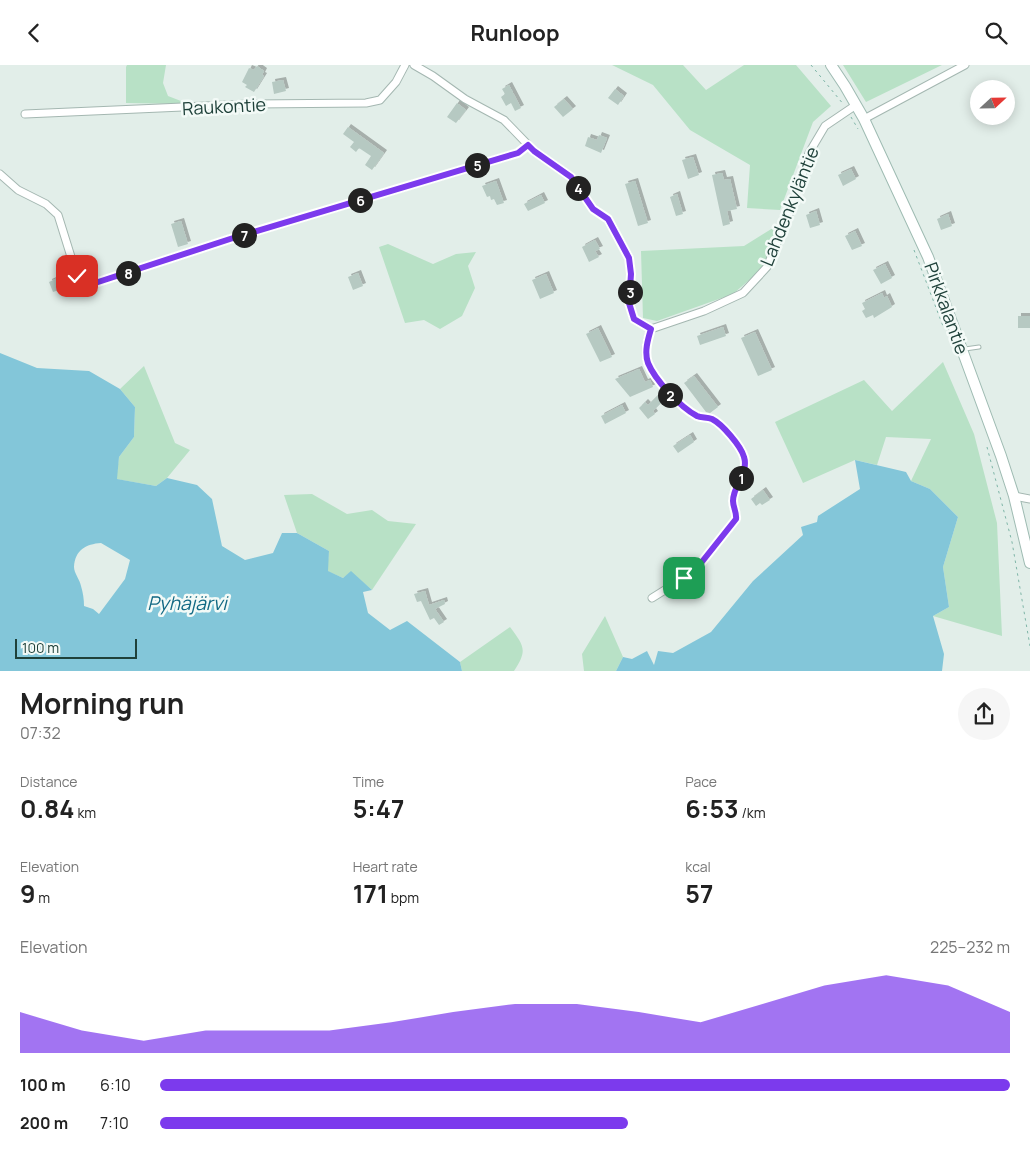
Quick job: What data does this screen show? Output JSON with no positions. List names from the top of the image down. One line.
{"streets":{"street":["Raukontie","Lahdenkyläntie","Pirkkalantie"]},"crossings":[["Lahdenkyläntie","Pirkkalantie"]],"water":["Pyhäjärvi"],"scale_bar":"100 m","north":"right","page":{"header":"Runloop","pins":["5","4","6","7","8","3","2","1"],"scale":"100 m","heading":["Morning run","07:32"],"stats":[["Distance","0.84 km"],["Time","5:47"],["Pace","6:53 /km"],["Elevation","9 m"],["Heart rate","171 bpm"],["kcal","57"]],"chart":["Elevation","225–232 m"],"list":[{"name":"100 m","note":"6:10"},{"name":"200 m","note":"7:10"}]}}
